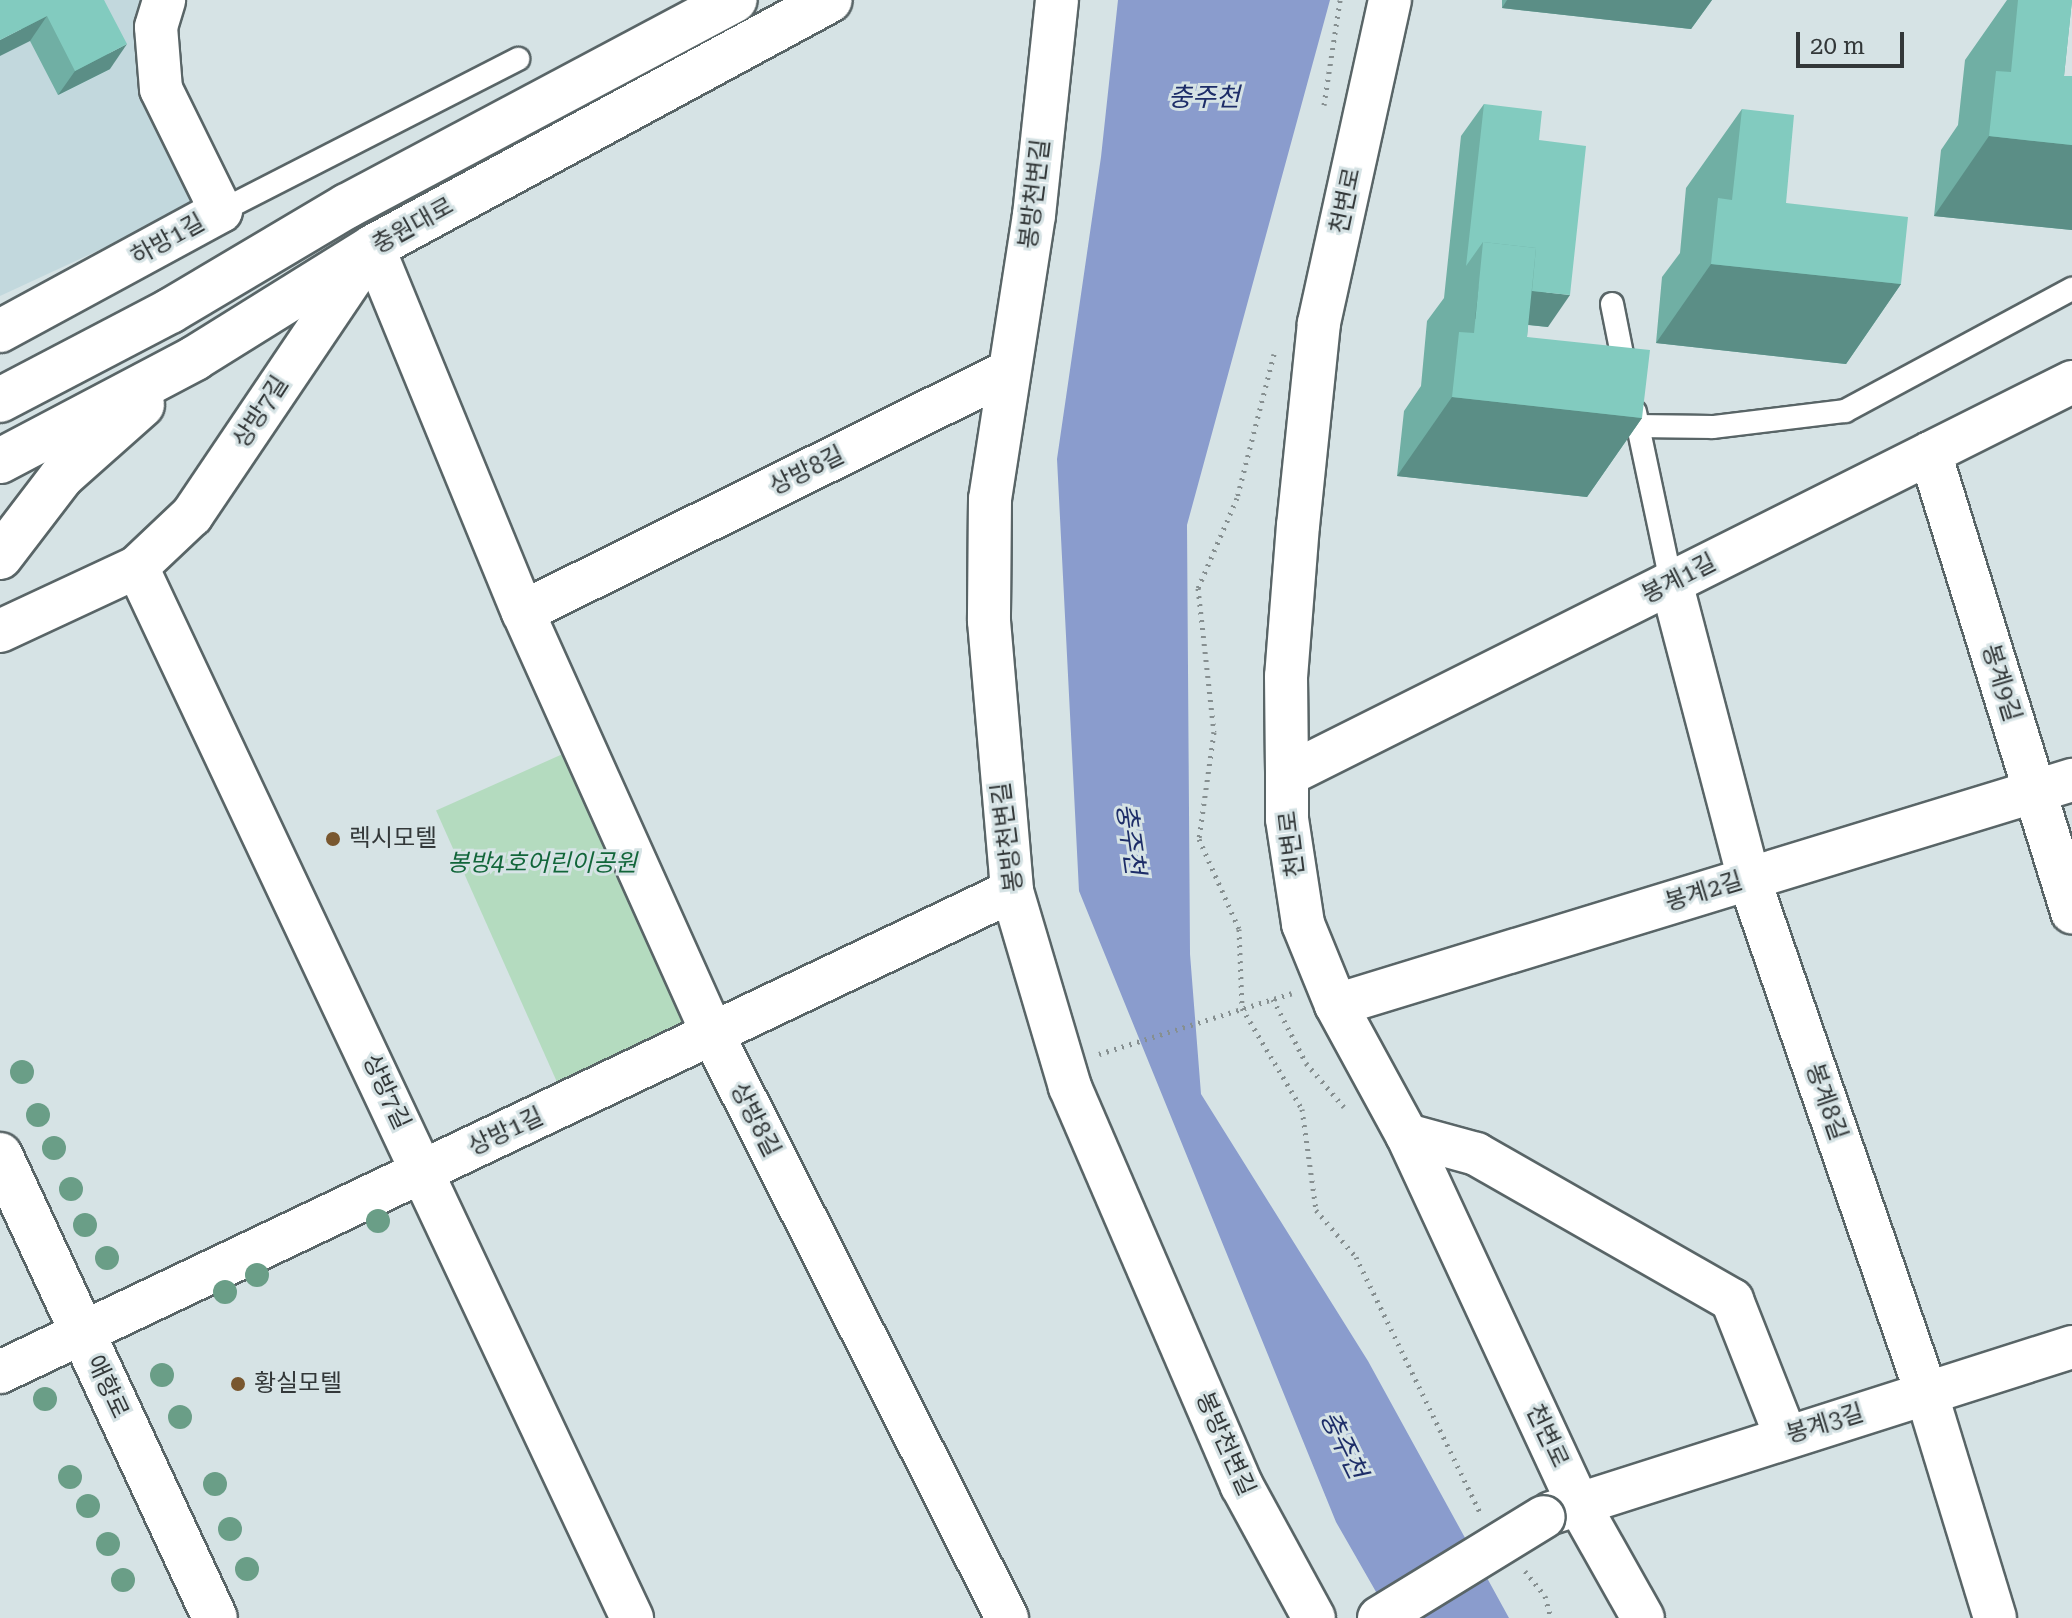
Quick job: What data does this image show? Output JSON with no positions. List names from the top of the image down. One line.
{"streets":{"street":["봉방천변길","천변로","충원대로","하방1길","상방7길","상방8길","봉계1길","봉계9길","봉계2길","봉계8길","상방1길","애향로","봉계3길"]},"crossings":[["봉방천변길","상방8길"],["봉방천변길","상방1길"],["천변로","봉계1길"],["천변로","봉계2길"],["천변로","봉계3길"],["충원대로","상방7길"],["충원대로","상방8길"],["상방7길","상방8길"],["상방7길","상방1길"],["상방8길","상방1길"],["봉계1길","봉계9길"],["봉계1길","봉계8길"],["봉계9길","봉계2길"],["봉계2길","봉계8길"],["봉계8길","봉계3길"],["상방1길","애향로"]],"water":["충주천"],"parks":["봉방4호어린이공원"],"places":["렉시모텔","황실모텔"],"scale_bar":"20 m"}
